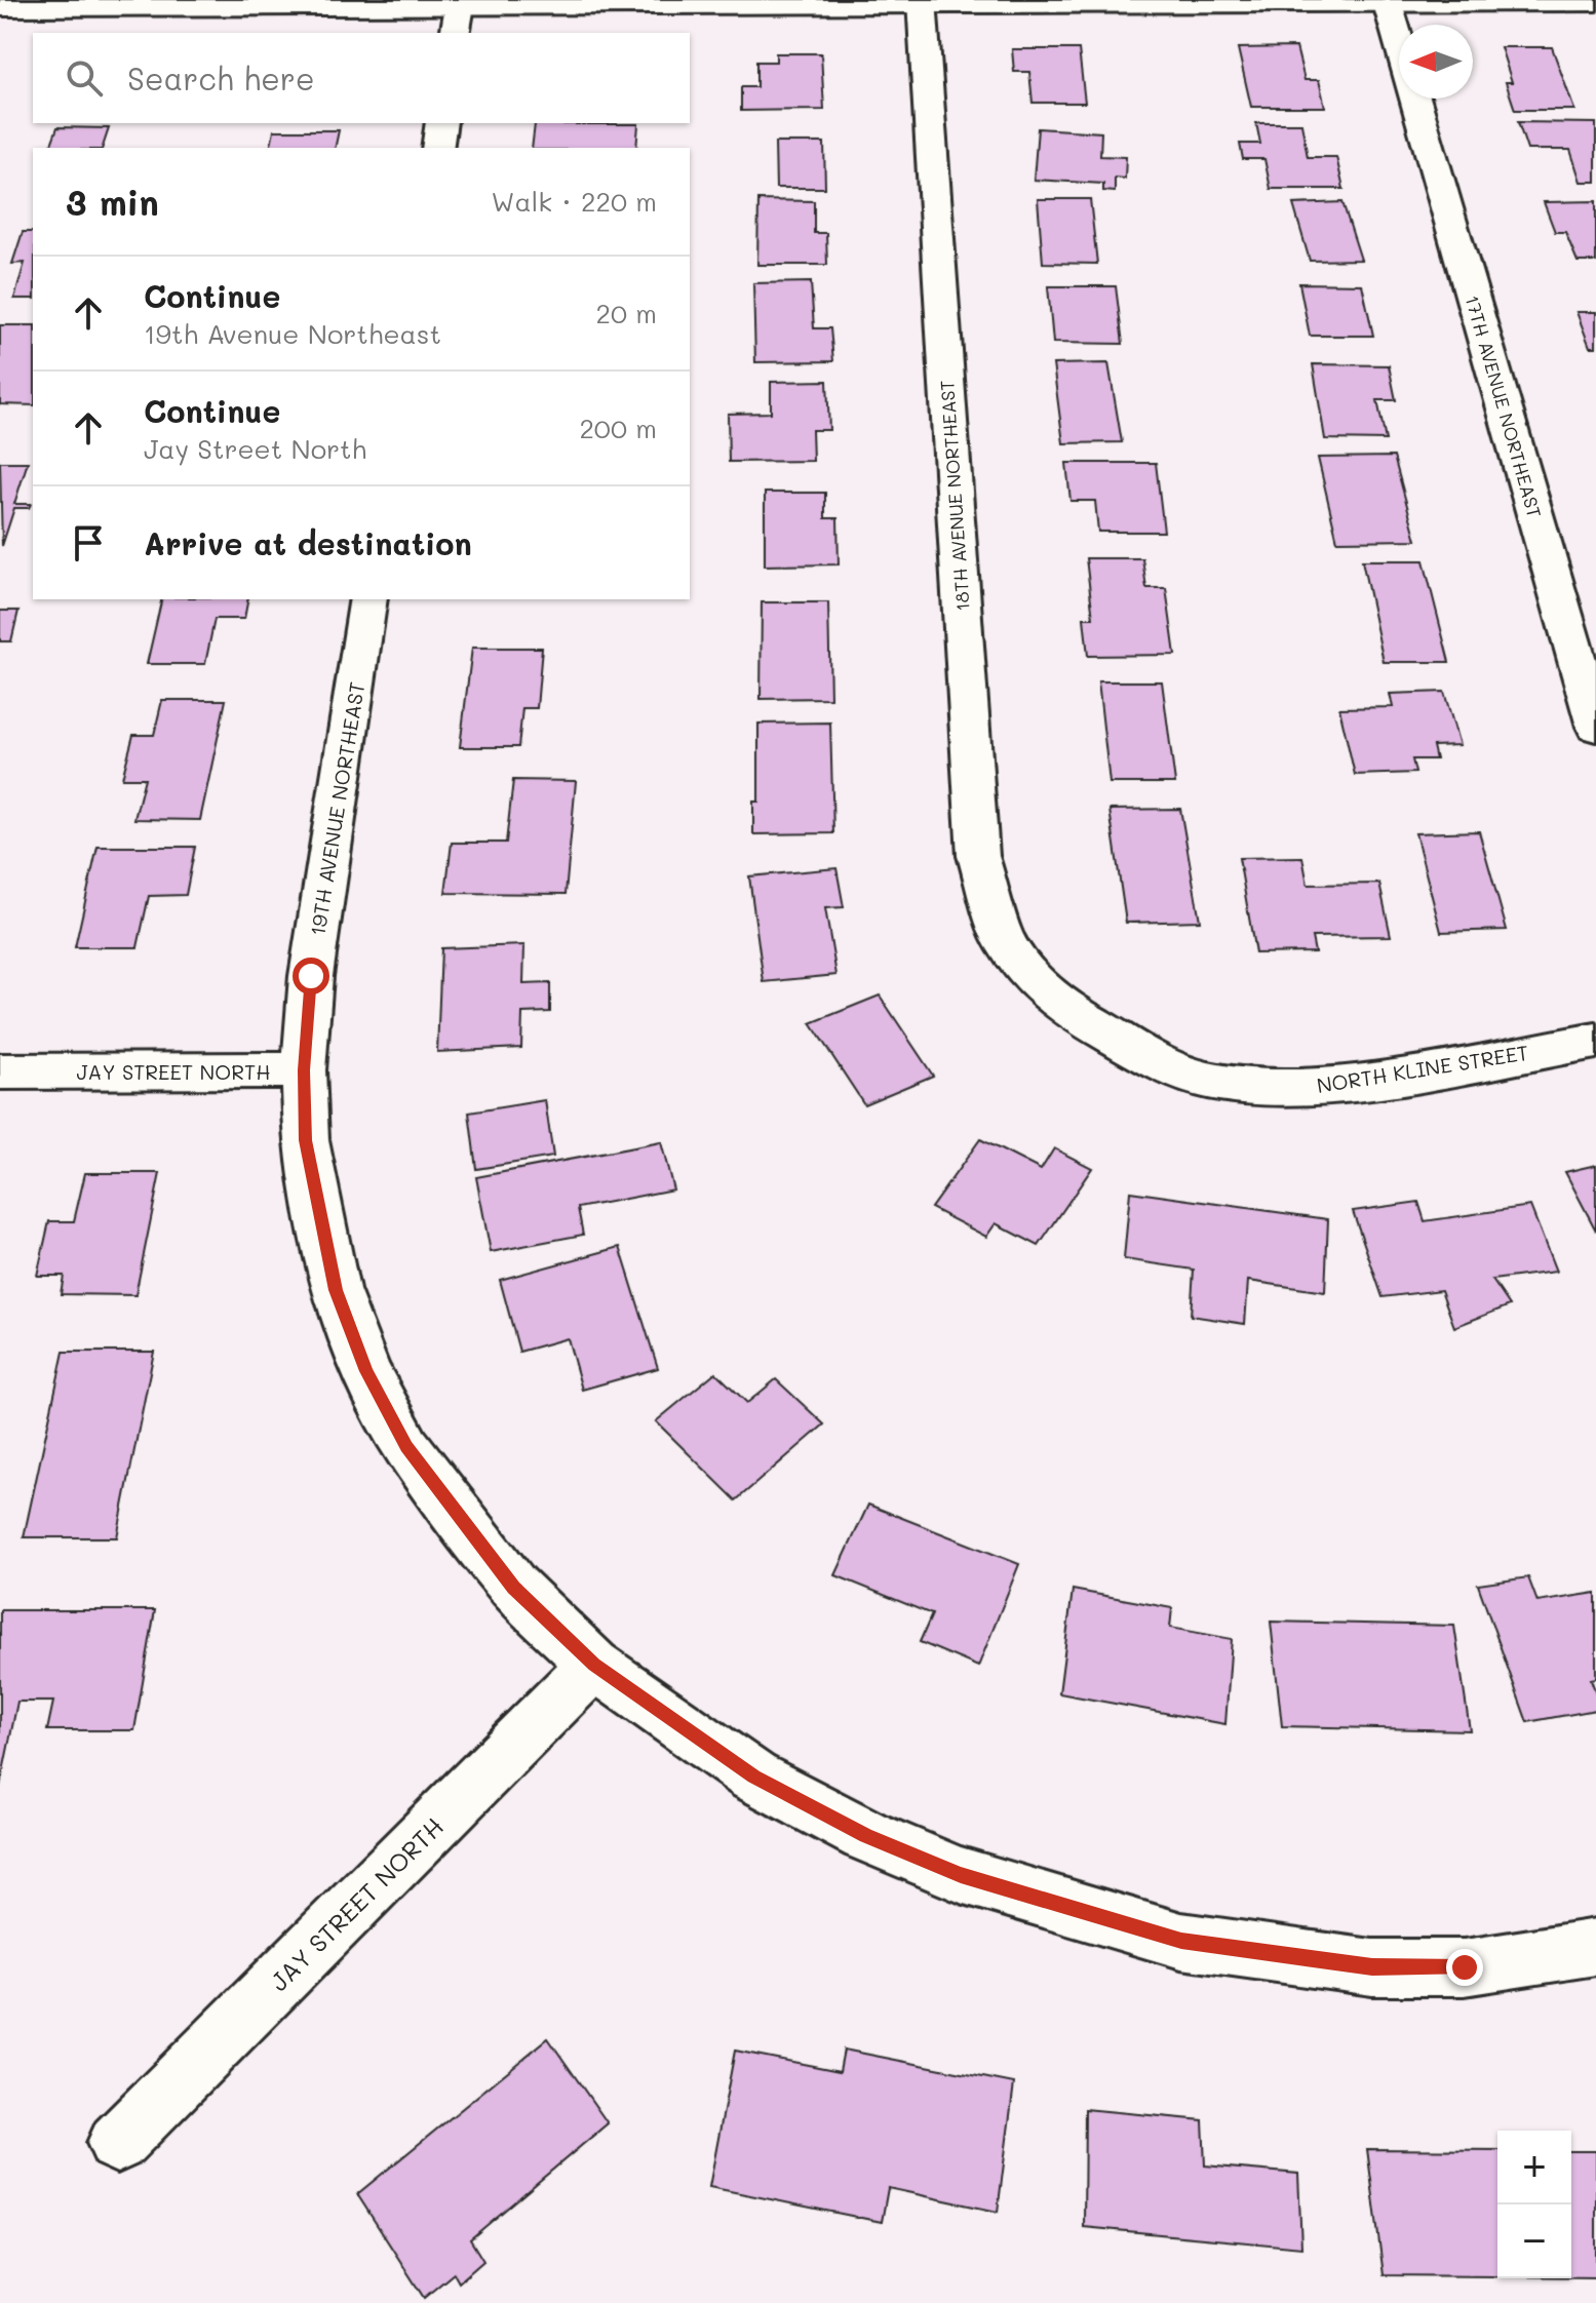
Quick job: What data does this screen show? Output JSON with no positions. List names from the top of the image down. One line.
{"streets":{"street":["17TH AVENUE NORTHEAST","18TH AVENUE NORTHEAST","19TH AVENUE NORTHEAST","NORTH KLINE STREET","JAY STREET NORTH"]},"crossings":[["18TH AVENUE NORTHEAST","NORTH KLINE STREET"],["19TH AVENUE NORTHEAST","JAY STREET NORTH"]],"north":"left","page":{"search":"Search here","heading":["3 min","Walk · 220 m"],"list":[["Continue","19th Avenue Northeast","20 m"],["Continue","Jay Street North","200 m"],"Arrive at destination"],"map_buttons":["+","−"]}}
